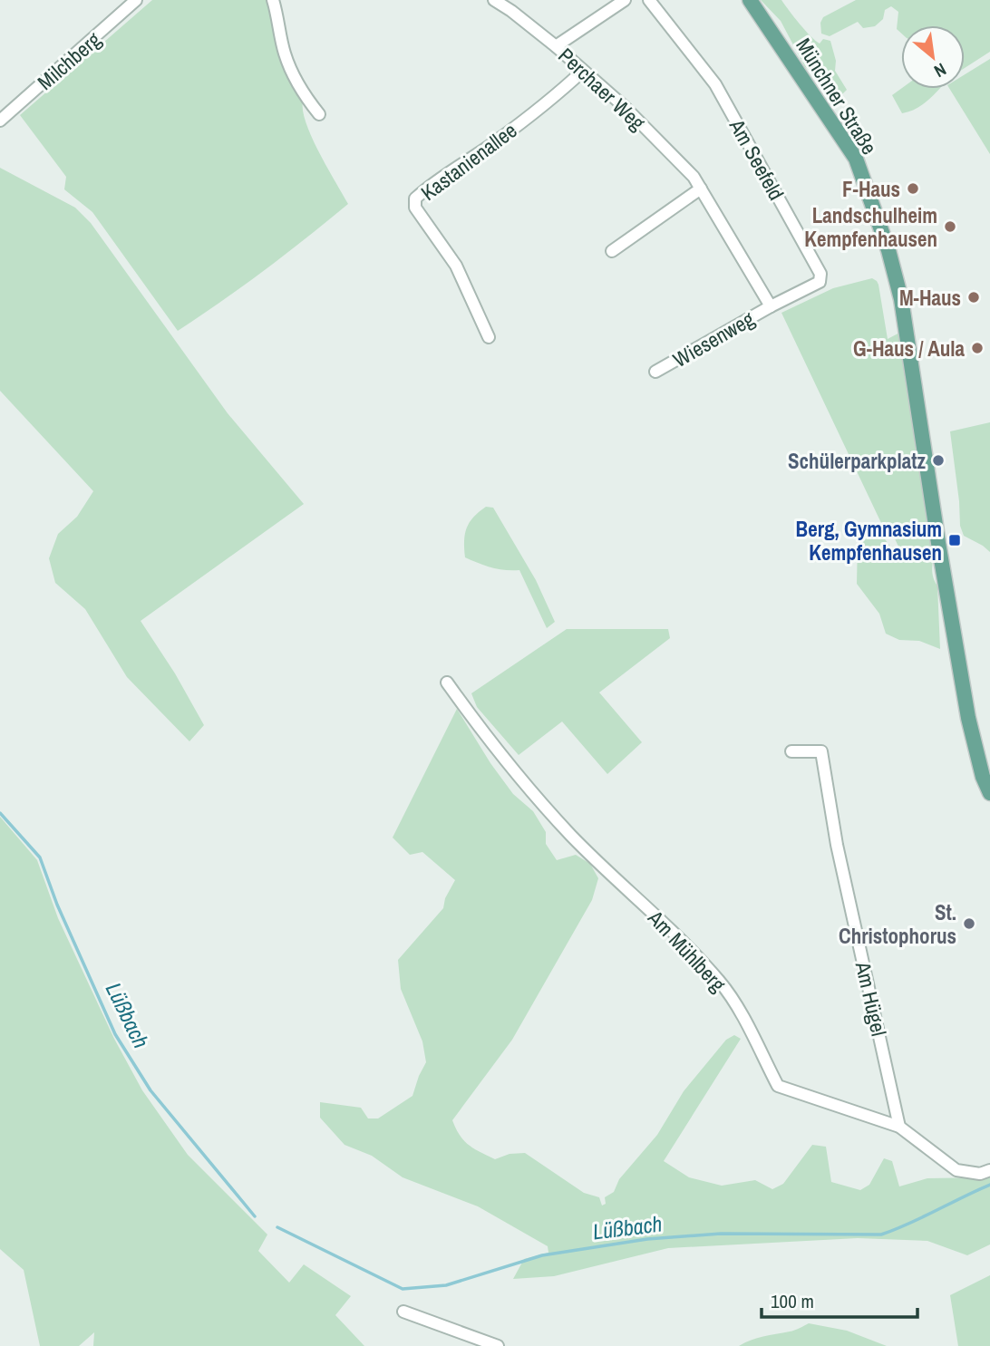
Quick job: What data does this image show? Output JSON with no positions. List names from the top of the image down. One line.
{"streets":{"main road":["Münchner Straße"],"street":["Milchberg","Perchaer Weg","Am Seefeld","Kastanienallee","Wiesenweg","Am Mühlberg","Am Hügel"]},"crossings":[["Perchaer Weg","Am Seefeld"],["Perchaer Weg","Kastanienallee"],["Perchaer Weg","Wiesenweg"],["Am Seefeld","Wiesenweg"],["Am Mühlberg","Am Hügel"]],"water":["Lüßbach"],"places":{"other":["F-Haus","Landschulheim Kempfenhausen","M-Haus","G-Haus / Aula","Schülerparkplatz","St. Christophorus"],"transit":["Berg, Gymnasium Kempfenhausen"]},"scale_bar":"100 m","north":"bottom right"}
